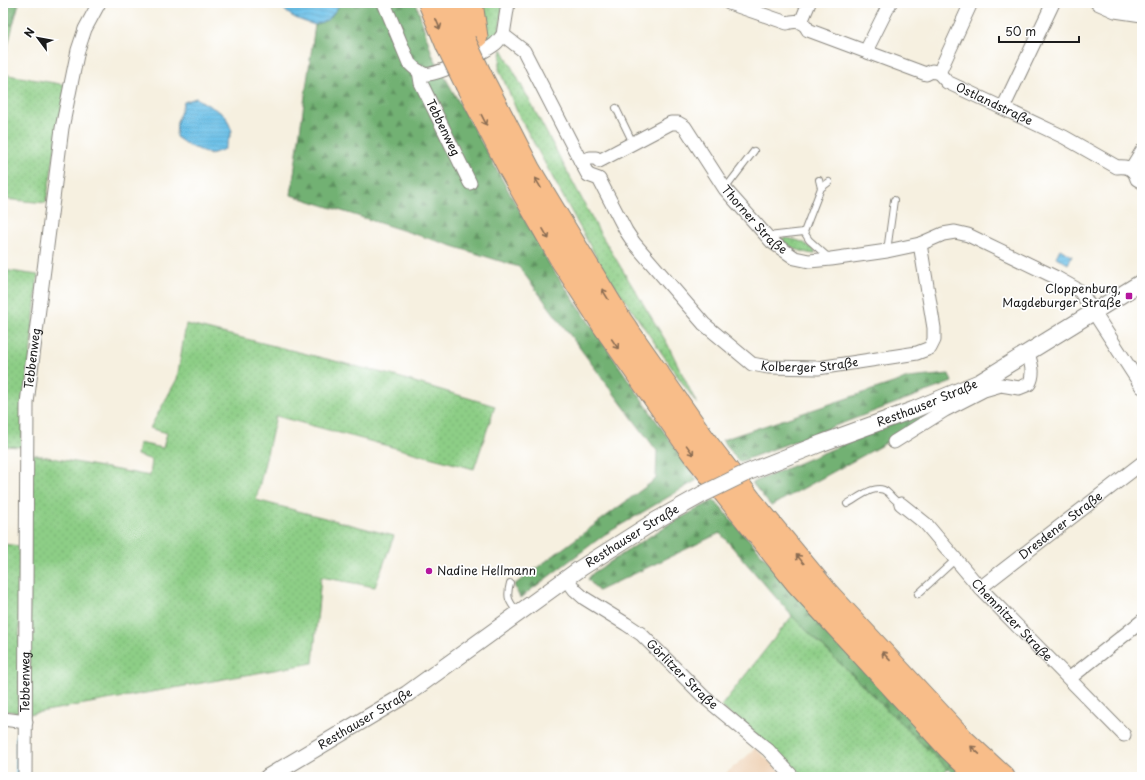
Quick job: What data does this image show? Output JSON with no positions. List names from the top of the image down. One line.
{"streets":{"street":["Ostlandstraße","Tebbenweg","Thorner Straße","Kolberger Straße","Resthauser Straße","Dresdener Straße","Chemnitzer Straße","Görlitzer Straße"]},"crossings":[["Thorner Straße","Kolberger Straße"],["Thorner Straße","Resthauser Straße"],["Resthauser Straße","Görlitzer Straße"],["Dresdener Straße","Chemnitzer Straße"]],"places":{"transit":["Cloppenburg, Magdeburger Straße"],"other":["Nadine Hellmann"]},"scale_bar":"50 m","north":"top left"}
